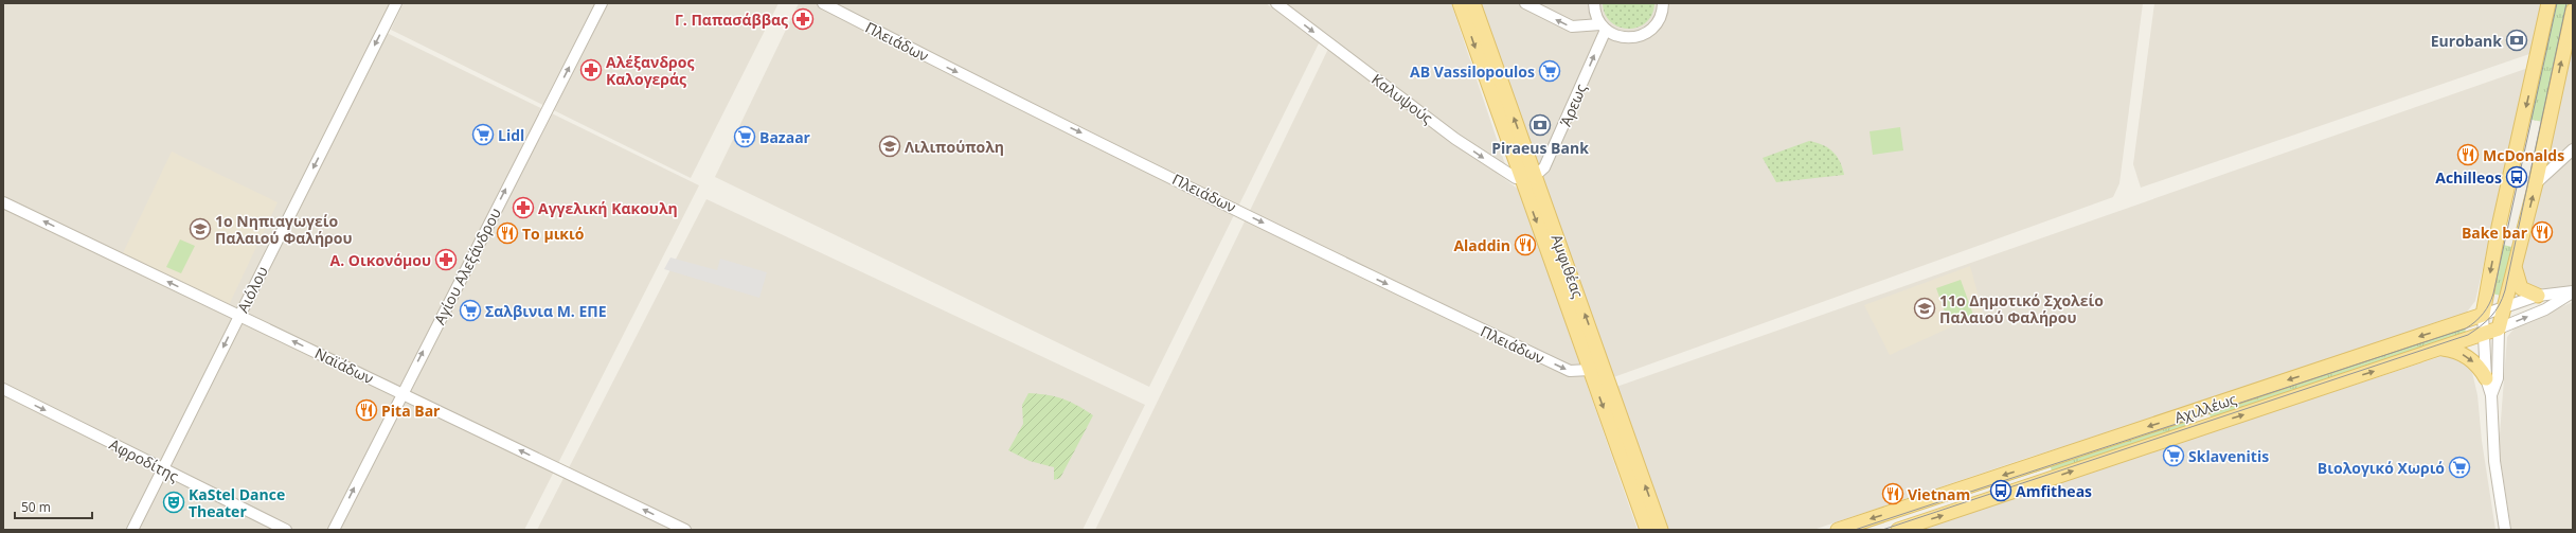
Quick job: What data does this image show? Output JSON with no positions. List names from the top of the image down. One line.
{"streets":{"main road":["Αμφιθέας","Αχιλλέως"],"street":["Πλειάδων","Καλυψούς","Άρεως","Αγίου Αλεξάνδρου","Αιόλου","Ναϊάδων","Αφροδίτης"]},"crossings":[["Πλειάδων","Αμφιθέας"],["Καλυψούς","Αμφιθέας"],["Άρεως","Αμφιθέας"],["Αγίου Αλεξάνδρου","Ναϊάδων"],["Αιόλου","Ναϊάδων"],["Αιόλου","Αφροδίτης"]],"one_way":["Πλειάδων","Καλυψούς","Άρεως","Αγίου Αλεξάνδρου","Αιόλου","Ναϊάδων","Αφροδίτης"],"places":{"pharmacy":["Γ. Παπασάββας","Αλέξανδρος Καλογεράς","Αγγελική Κακουλη","Α. Οικονόμου"],"bank":["Eurobank","Piraeus Bank"],"supermarket":["AB Vassilopoulos","Lidl","Bazaar","Σαλβινια Μ. ΕΠΕ","Sklavenitis","Βιολογικό Χωριό"],"school or university":["Λιλιπούπολη","1ο Νηπιαγωγείο Παλαιού Φαλήρου","11ο Δημοτικό Σχολείο Παλαιού Φαλήρου"],"restaurant":["McDonalds","Bake bar","Το μικιό","Aladdin","Pita Bar","Vietnam"],"bus stop":["Achilleos","Amfitheas"],"theatre":["KaStel Dance Theater"]},"scale_bar":"50 m"}
